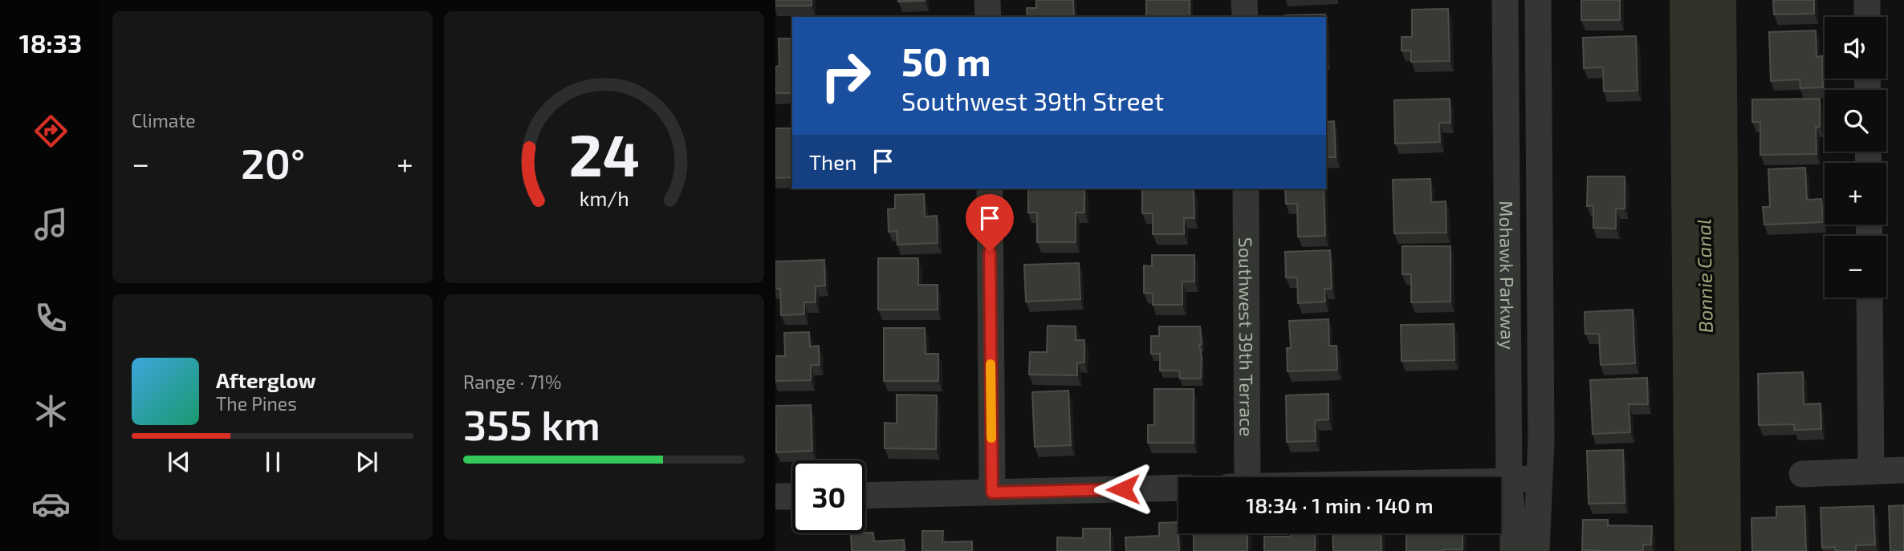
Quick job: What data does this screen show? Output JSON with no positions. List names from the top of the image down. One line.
{"streets":{"street":["Mohawk Parkway","Southwest 39th Terrace"]},"water":["Bonnie Canal"],"page":{"tabs":"18:33","tile":["Climate",["Range · 71%","355 km"]],"map_buttons":["+","−"],"turn":["50 m","Southwest 39th Street"],"then":"Then","heat":["−","20°","+"],"song":["Afterglow","The Pines"],"limit":"30","trip":"18:34 · 1 min · 140 m","gauge":["24","km/h"]}}
